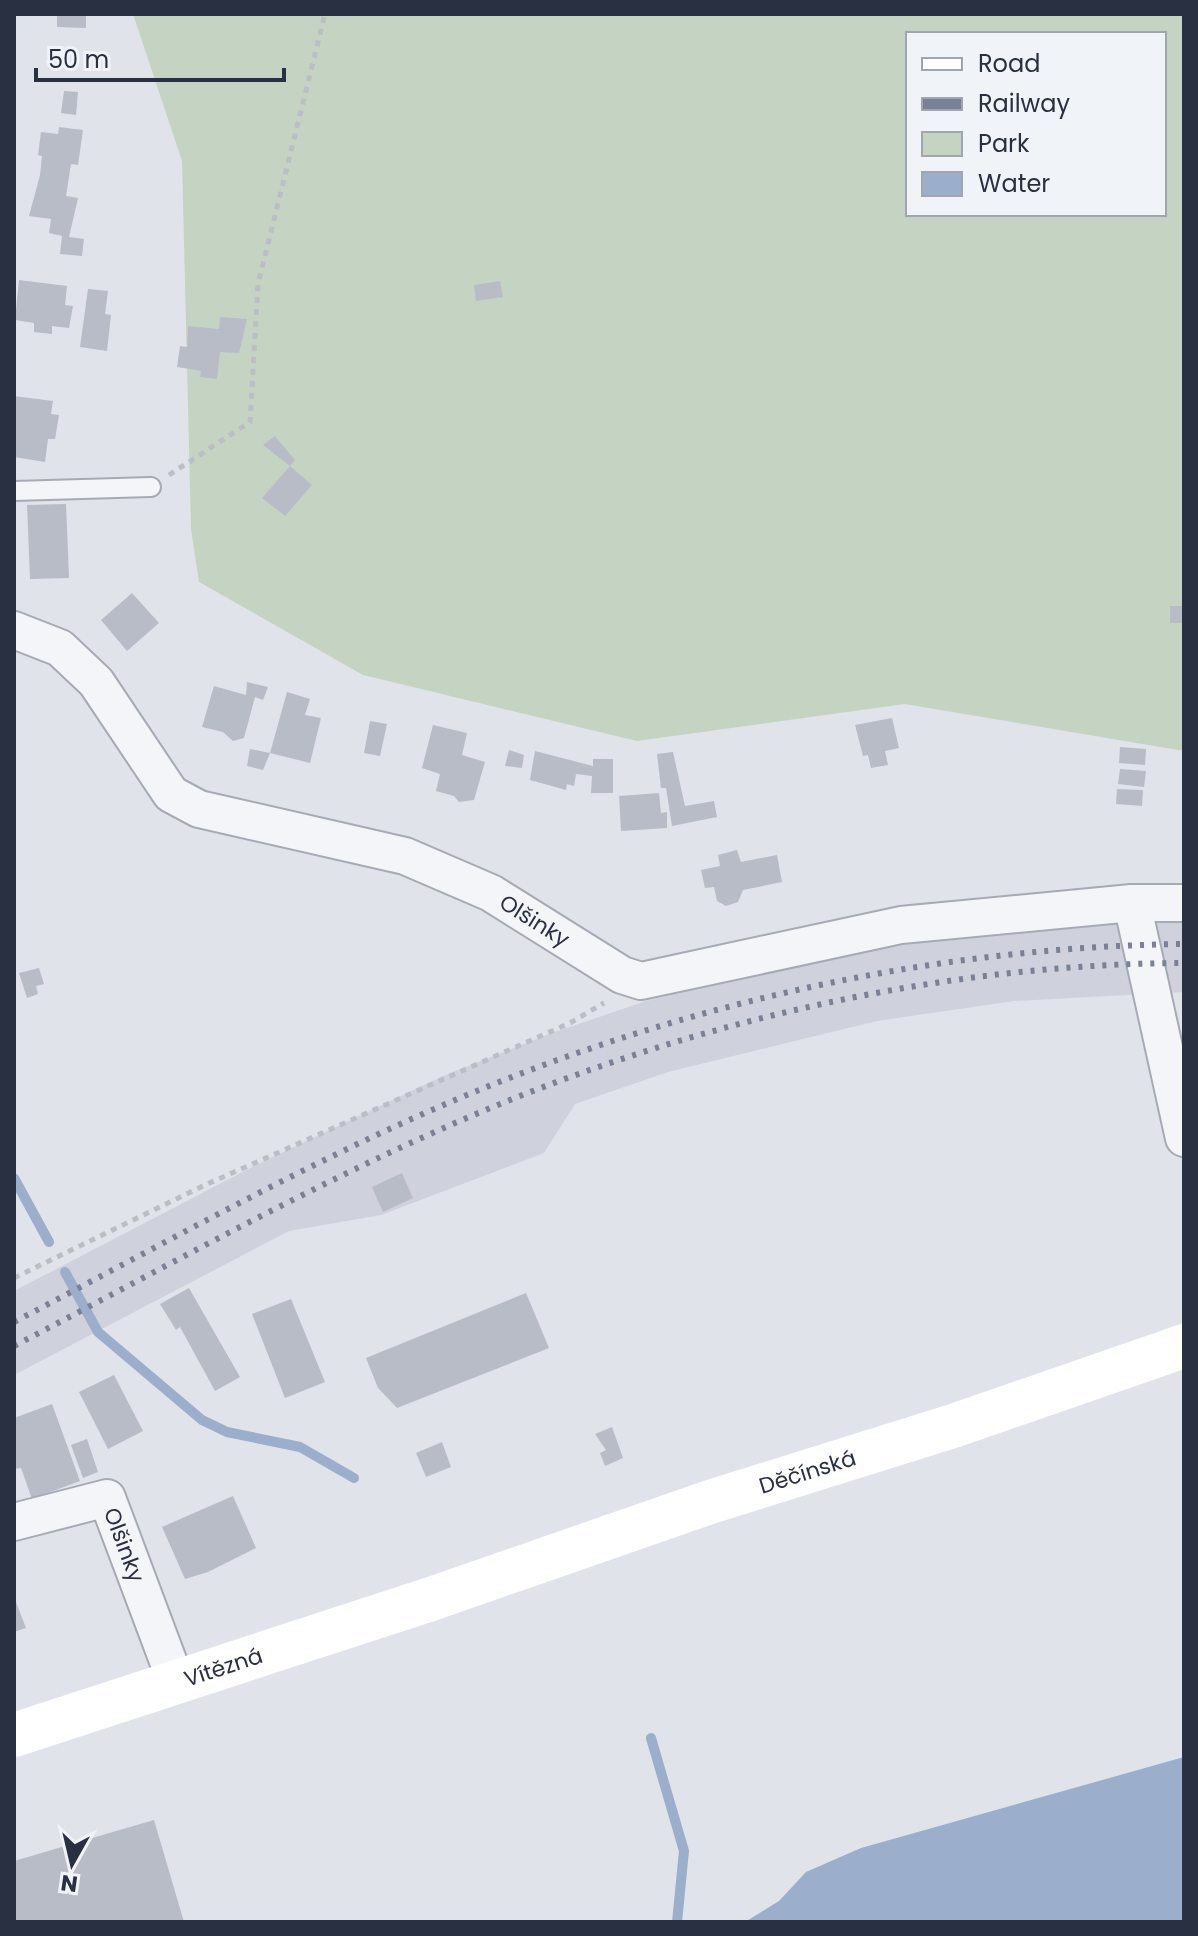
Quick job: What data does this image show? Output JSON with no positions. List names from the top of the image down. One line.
{"streets":{"main road":["Děčínská","Vítězná"],"street":["Olšinky"]},"crossings":[["Olšinky","Vítězná"],["Děčínská","Vítězná"]],"legend":["Road","Railway","Park","Water"],"scale_bar":"50 m","north":"bottom"}
